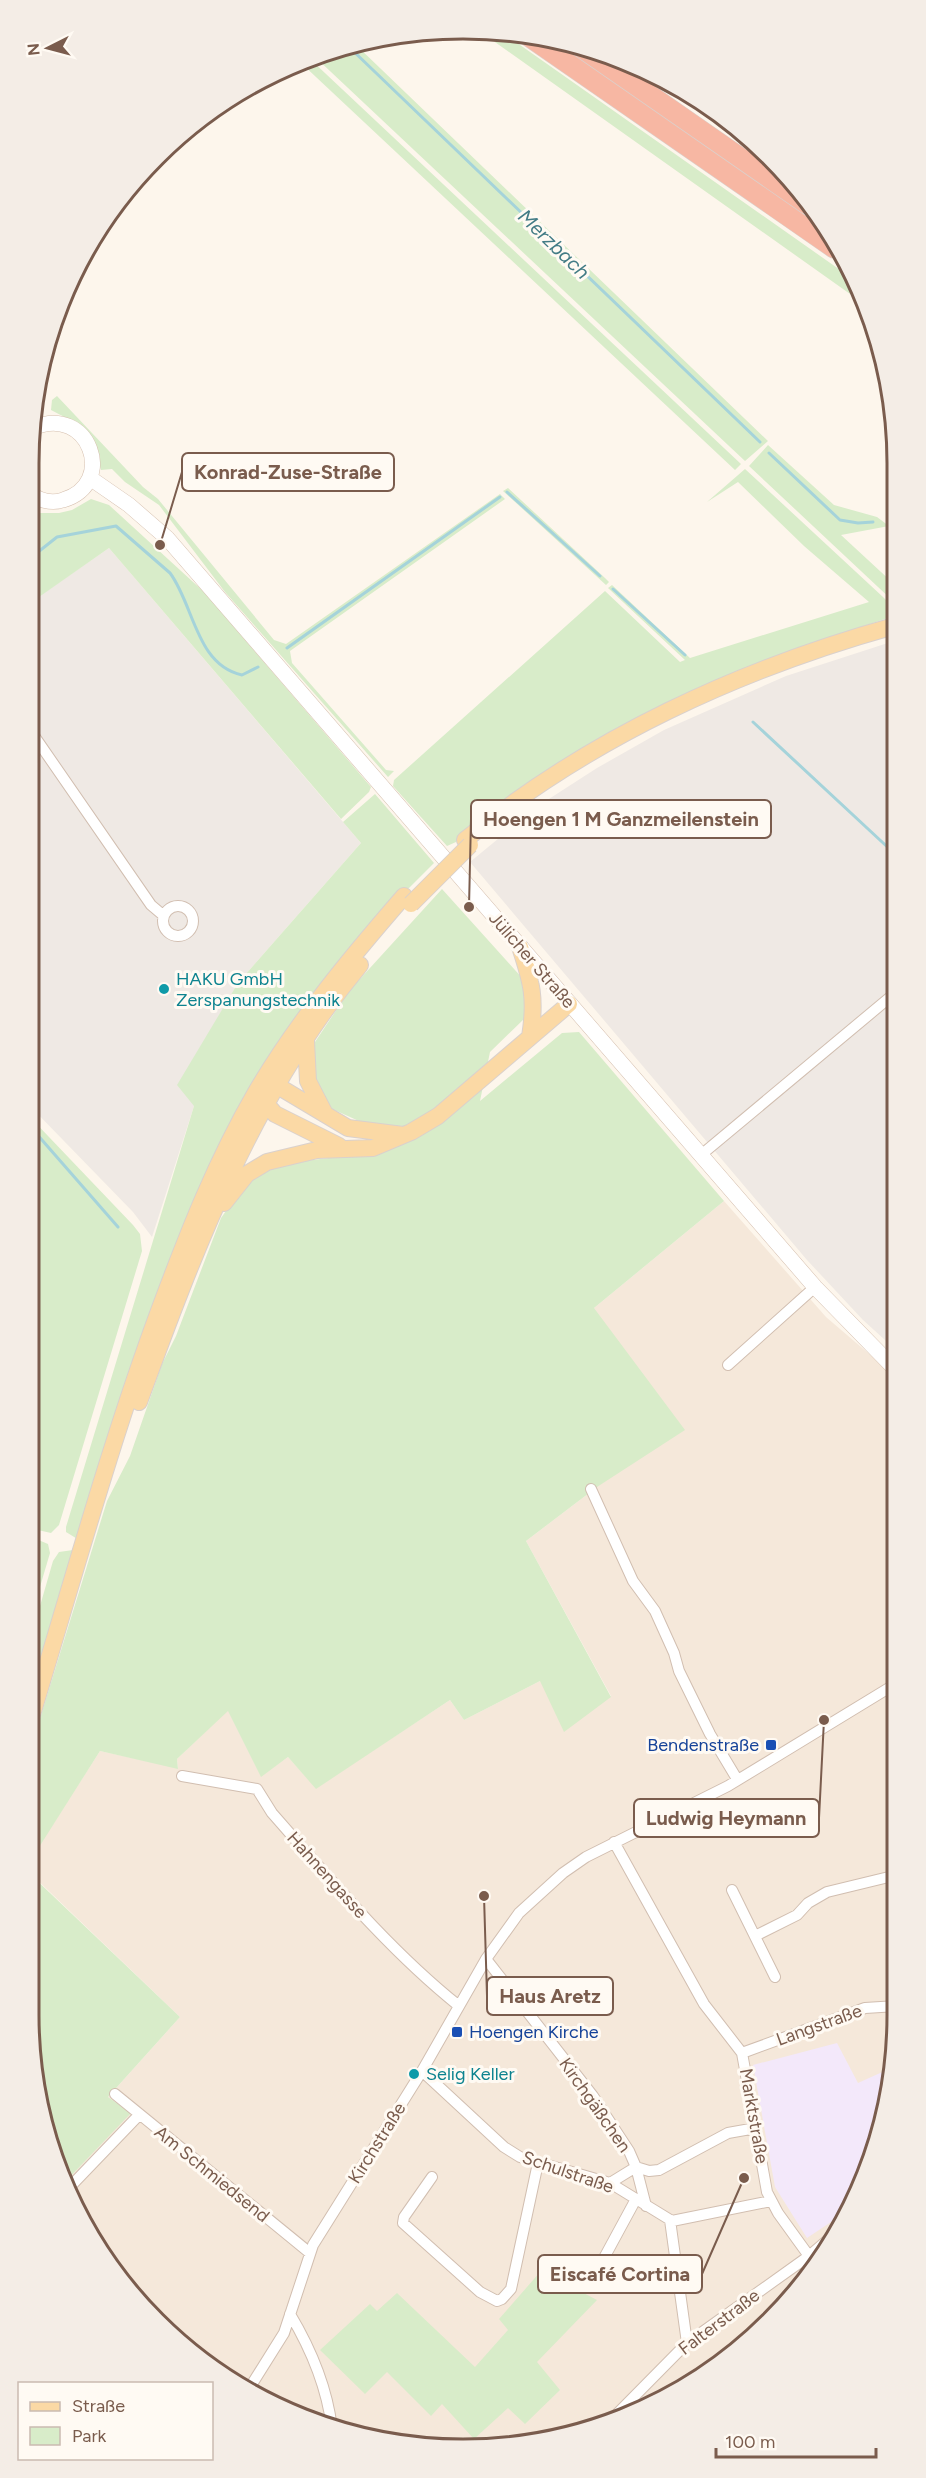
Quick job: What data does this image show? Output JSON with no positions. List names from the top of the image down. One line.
{"streets":{"main road":["Jülicher Straße"],"street":["Hahnengasse","Langstraße","Kirchgäßchen","Marktstraße","Kirchstraße","Schulstraße","Am Schmiedsend","Falterstraße"]},"crossings":[["Hahnengasse","Kirchstraße"],["Langstraße","Marktstraße"],["Kirchgäßchen","Marktstraße"],["Kirchgäßchen","Kirchstraße"],["Kirchgäßchen","Schulstraße"],["Marktstraße","Kirchstraße"],["Marktstraße","Falterstraße"],["Kirchstraße","Schulstraße"],["Kirchstraße","Am Schmiedsend"]],"water":["Merzbach"],"places":{"other":["Konrad-Zuse-Straße","Hoengen 1 M Ganzmeilenstein","HAKU GmbH Zerspanungstechnik","Ludwig Heymann","Haus Aretz","Selig Keller","Eiscafé Cortina"],"transit":["Bendenstraße","Hoengen Kirche"]},"legend":["Straße","Park"],"scale_bar":"100 m","north":"left"}
